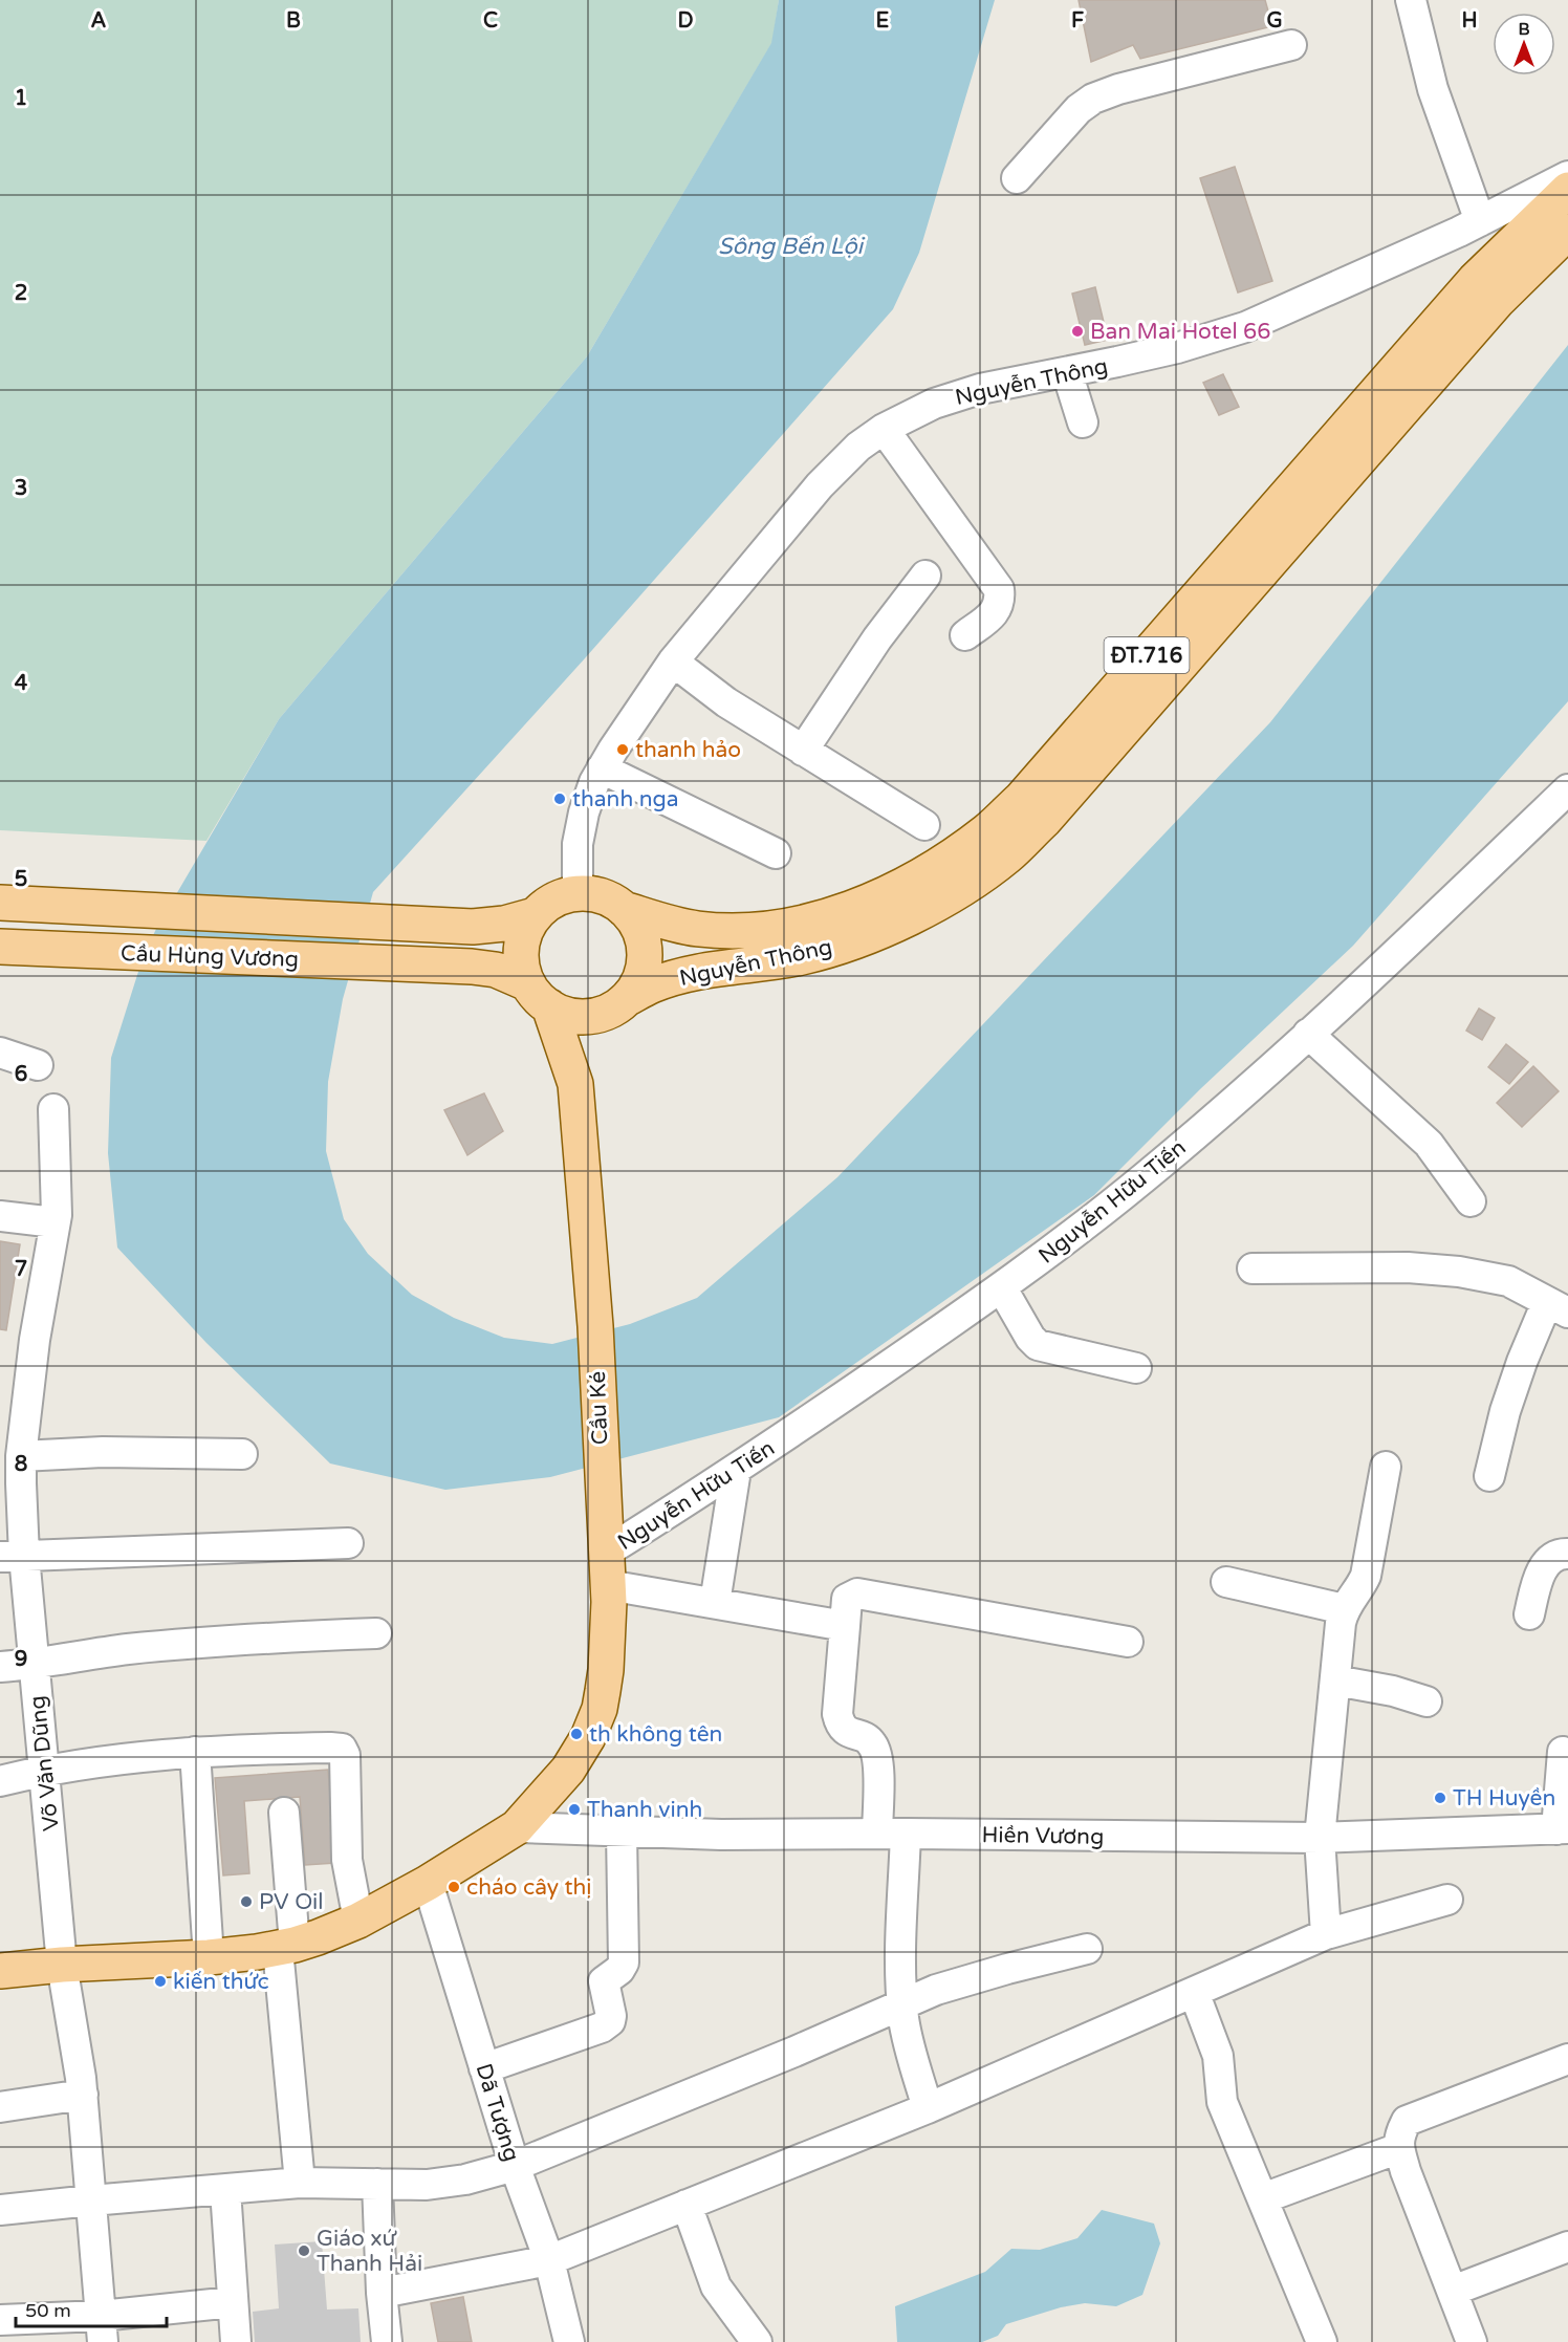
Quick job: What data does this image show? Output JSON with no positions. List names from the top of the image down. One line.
{"streets":{"main road":["Nguyễn Thông","ĐT.716","Cầu Hùng Vương","Cầu Ké"],"street":["Nguyễn Hữu Tiến","Võ Văn Dũng","Hiền Vương","Dã Tượng"]},"crossings":[["Nguyễn Thông","Cầu Hùng Vương"],["Nguyễn Hữu Tiến","Cầu Ké"],["Cầu Ké","Võ Văn Dũng"],["Cầu Ké","Hiền Vương"],["Cầu Ké","Dã Tượng"]],"water":["Sông Bến Lội"],"places":["Ban Mai Hotel 66","thanh hảo","thanh nga","th không tên","TH Huyền","Thanh vinh","cháo cây thị","PV Oil","kiến thức","Giáo xứ Thanh Hải"],"scale_bar":"50 m","north":"top","grid":{"columns":["A","B","C","D","E","F","G","H"],"rows":["1","2","3","4","5","6","7","8","9"]}}
